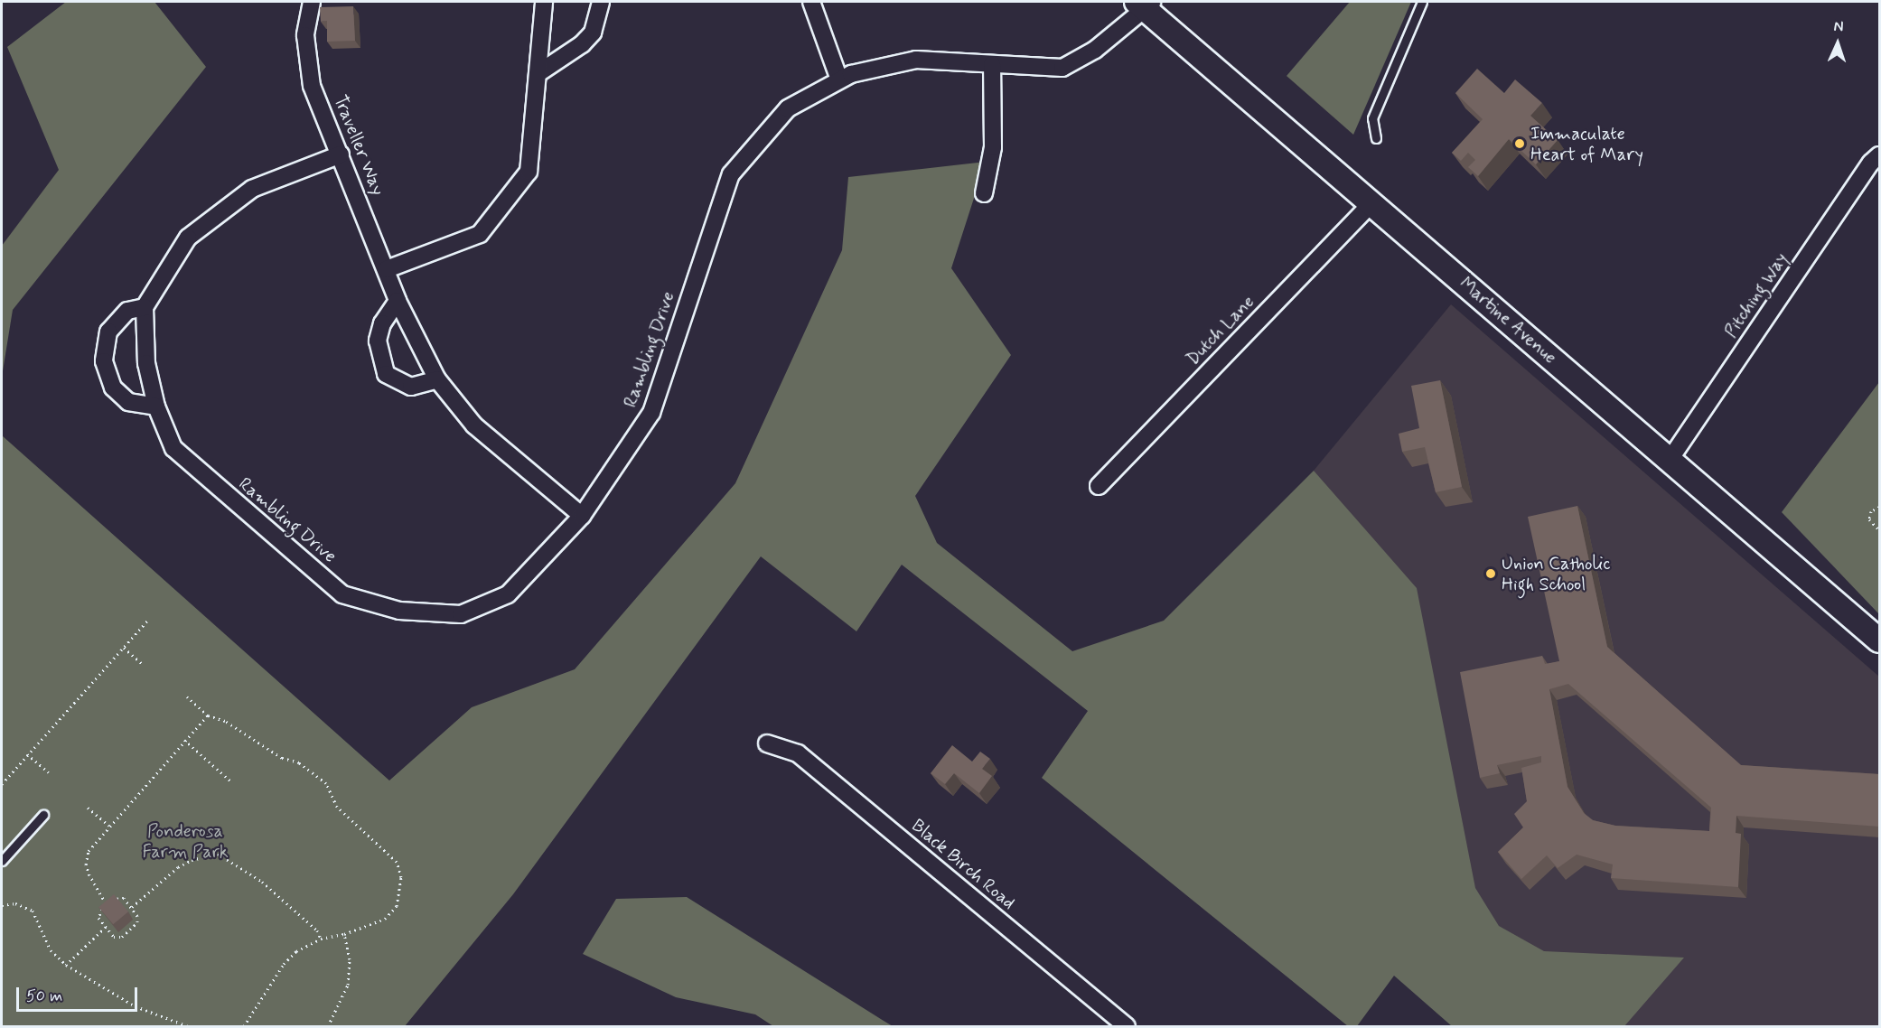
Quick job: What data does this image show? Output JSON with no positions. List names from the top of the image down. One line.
{"streets":{"main road":["Martine Avenue"],"street":["Traveller Way","Pitching Way","Dutch Lane","Rambling Drive","Black Birch Road"]},"crossings":[["Traveller Way","Rambling Drive"],["Pitching Way","Martine Avenue"],["Martine Avenue","Dutch Lane"],["Martine Avenue","Rambling Drive"]],"parks":["Ponderosa Farm Park"],"places":["Immaculate Heart of Mary","Union Catholic High School"],"scale_bar":"50 m","north":"top"}
